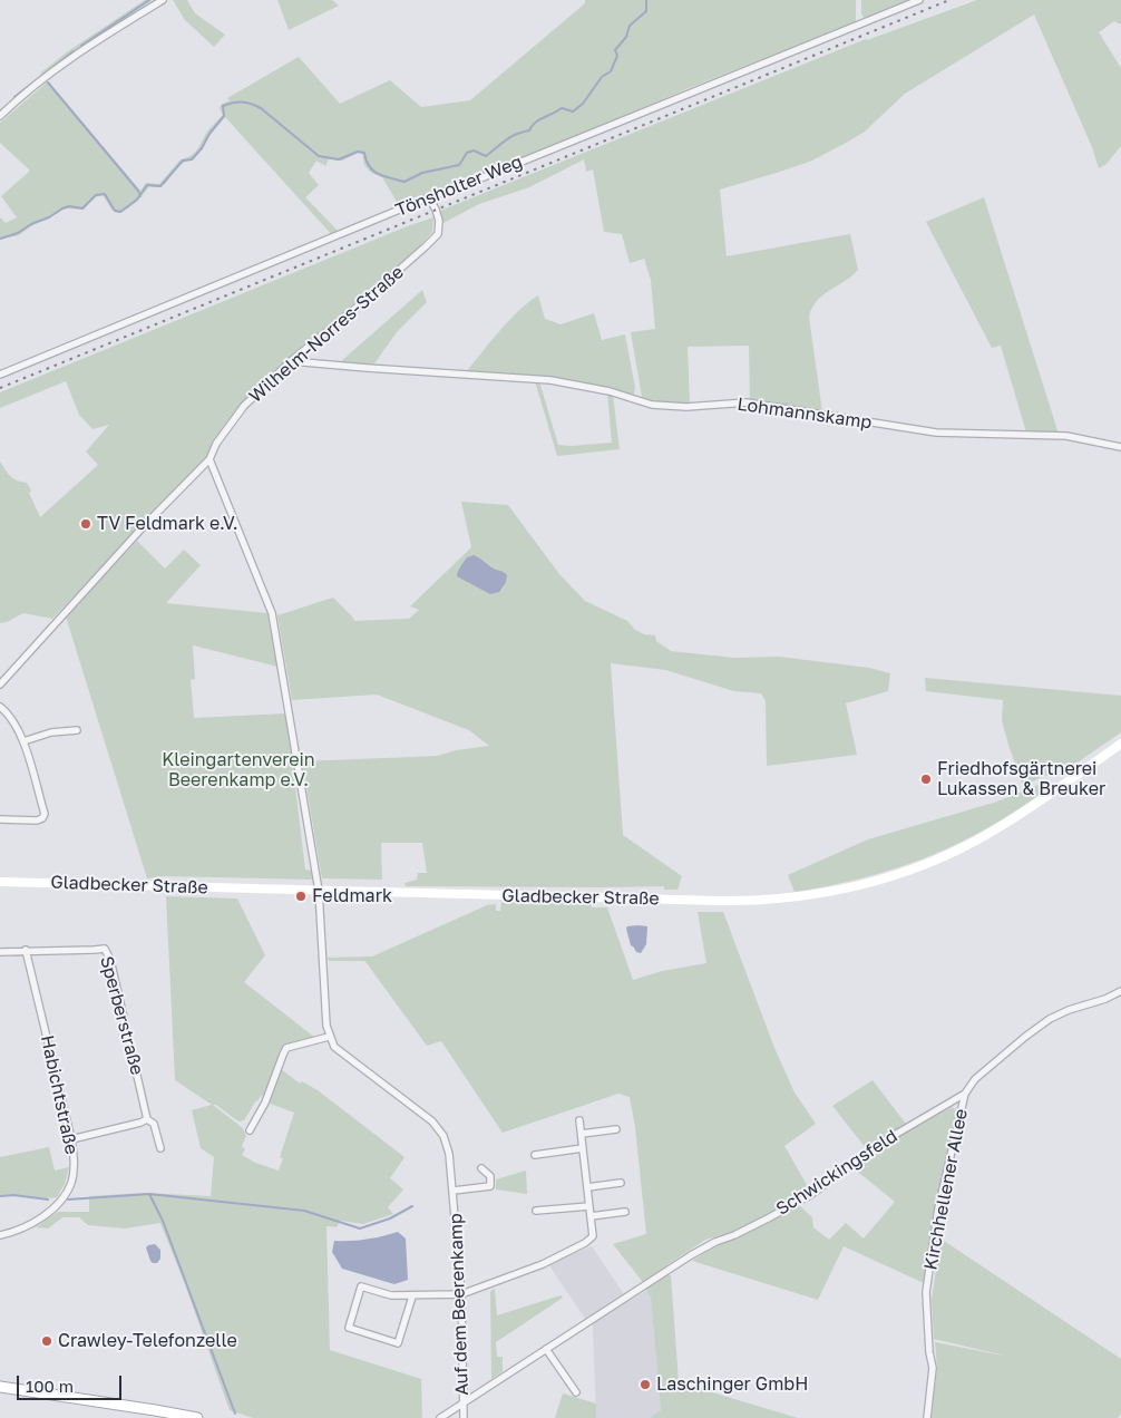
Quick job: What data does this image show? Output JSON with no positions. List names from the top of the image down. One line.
{"streets":{"main road":["Gladbecker Straße"],"street":["Tönsholter Weg","Wilhelm-Norres-Straße","Lohmannskamp","Sperberstraße","Habichtstraße","Schwickingsfeld","Kirchhellener Allee","Auf dem Beerenkamp"]},"crossings":[["Tönsholter Weg","Wilhelm-Norres-Straße"],["Wilhelm-Norres-Straße","Lohmannskamp"],["Sperberstraße","Habichtstraße"],["Schwickingsfeld","Kirchhellener Allee"],["Schwickingsfeld","Auf dem Beerenkamp"]],"parks":["Kleingartenverein Beerenkamp e.V."],"places":["TV Feldmark e.V.","Friedhofsgärtnerei Lukassen & Breuker","Feldmark","Crawley-Telefonzelle","Laschinger GmbH"],"scale_bar":"100 m"}
